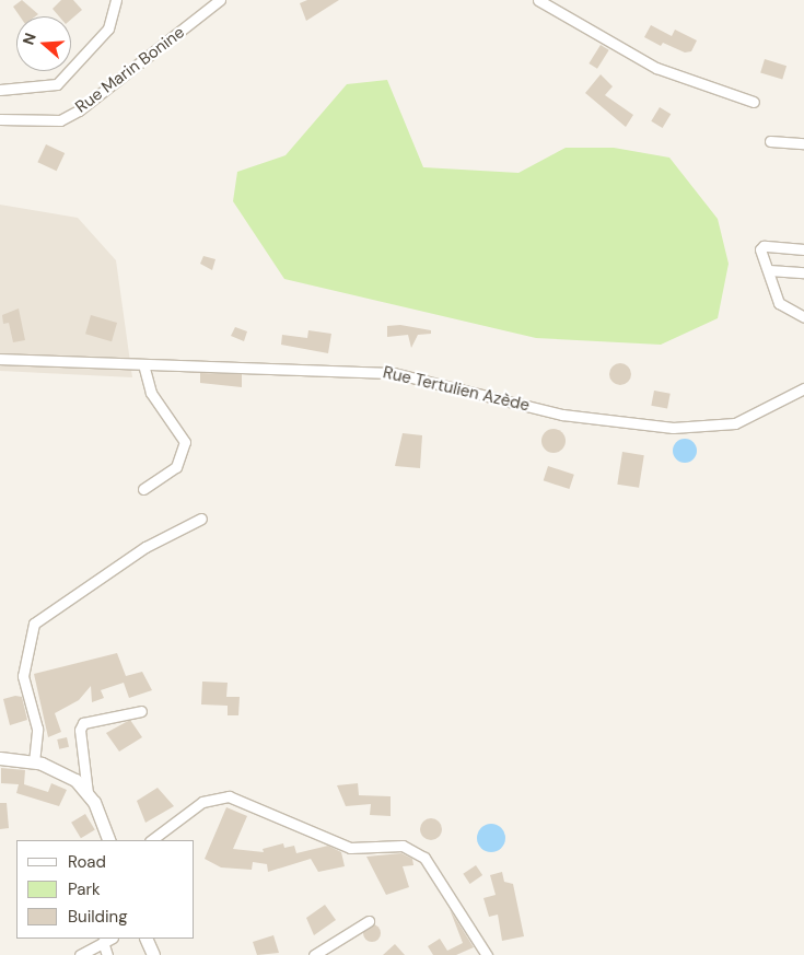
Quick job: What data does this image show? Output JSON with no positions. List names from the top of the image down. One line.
{"streets":{"street":["Rue Marin Bonine","Rue Tertulien Azède"]},"legend":["Road","Park","Building"],"north":"left"}
